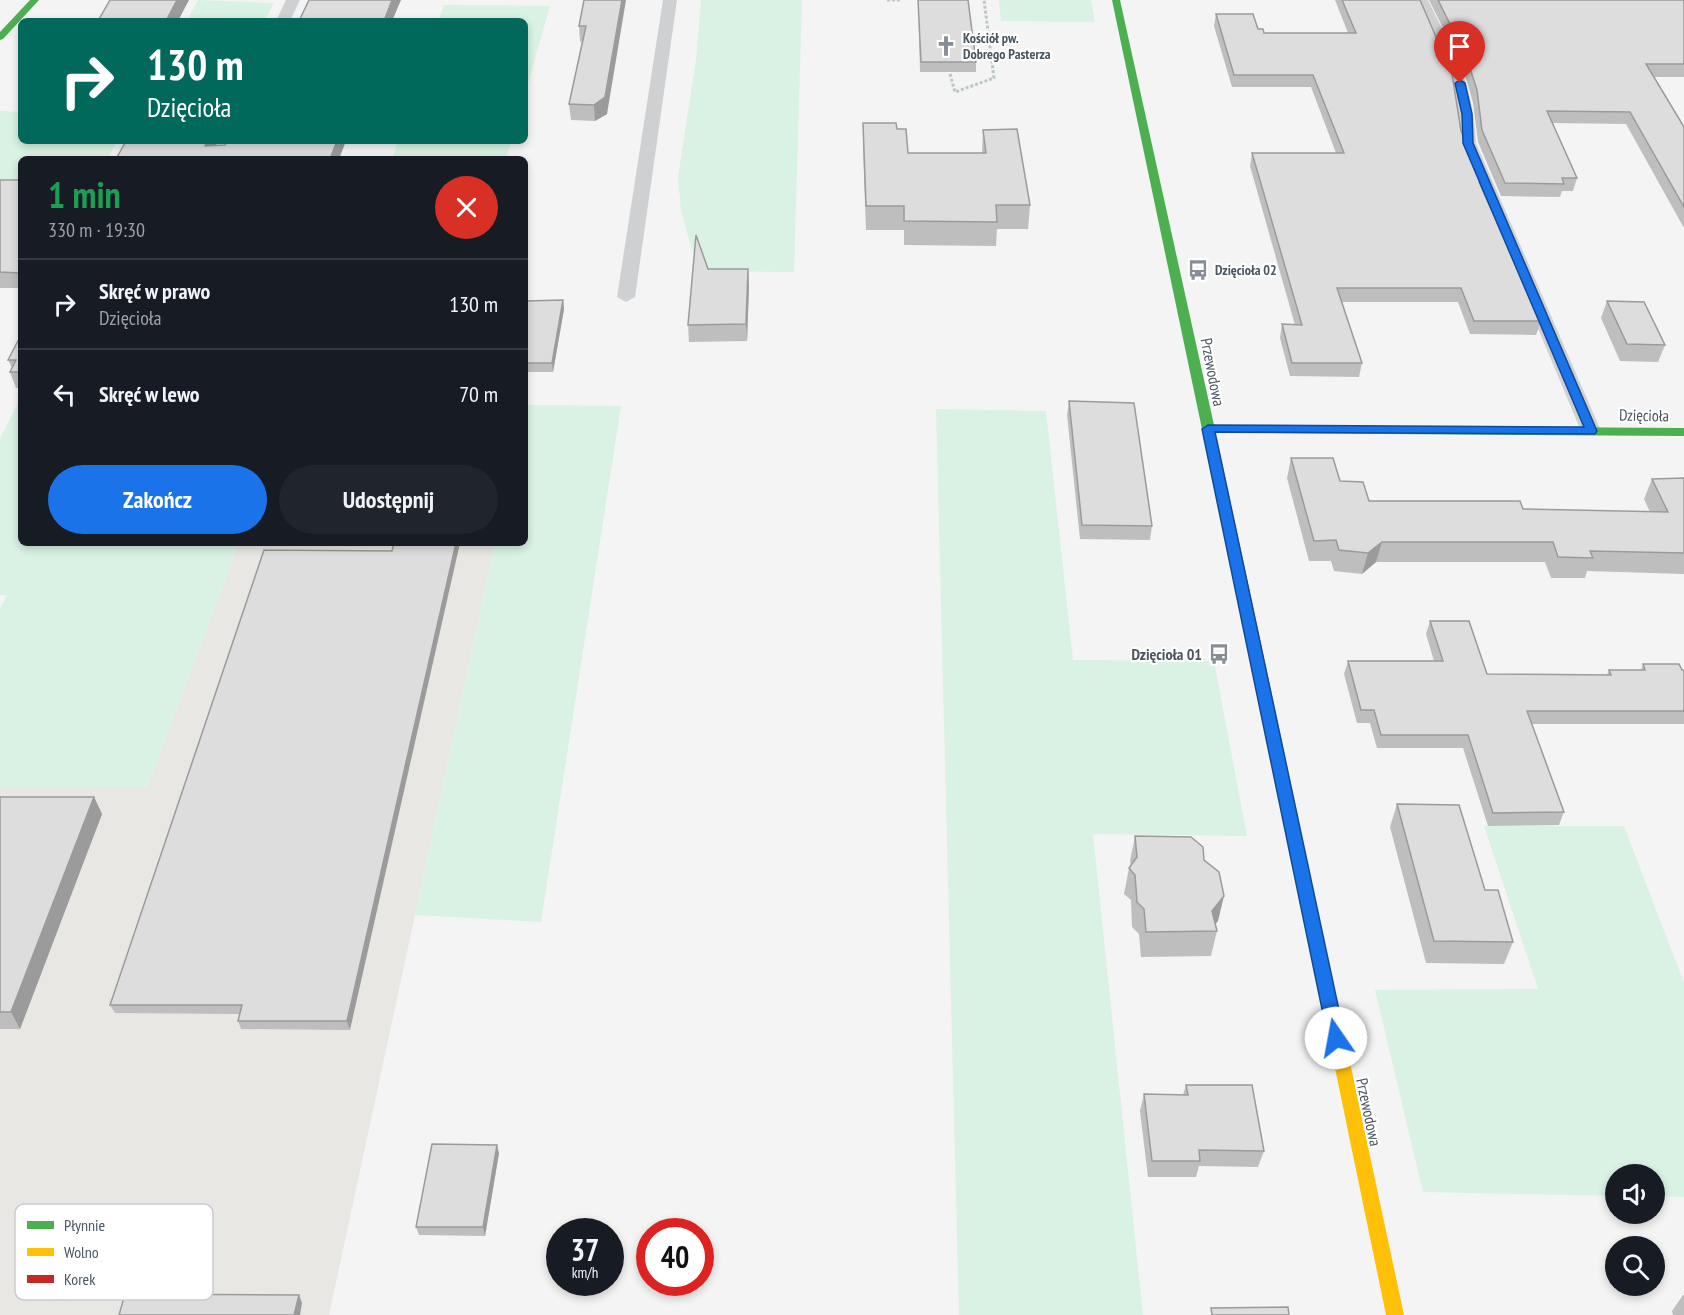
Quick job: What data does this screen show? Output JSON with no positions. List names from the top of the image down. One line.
{"streets":{"street":["Przewodowa","Dzięcioła"]},"crossings":[["Przewodowa","Dzięcioła"]],"places":{"church":["Kościół pw. Dobrego Pasterza"],"bus stop":["Dzięcioła 02","Dzięcioła 01"]},"legend":["Płynnie","Wolno","Korek"],"page":{"turn":["130 m","Dzięcioła"],"heading":["1 min","330 m · 19:30"],"list":[{"name":"Skręć w prawo","note":"Dzięcioła","value":"130 m"},{"name":"Skręć w lewo","value":"70 m"}],"buttons":["Zakończ","Udostępnij"],"speed":"37 km/h","limit":"40"}}
